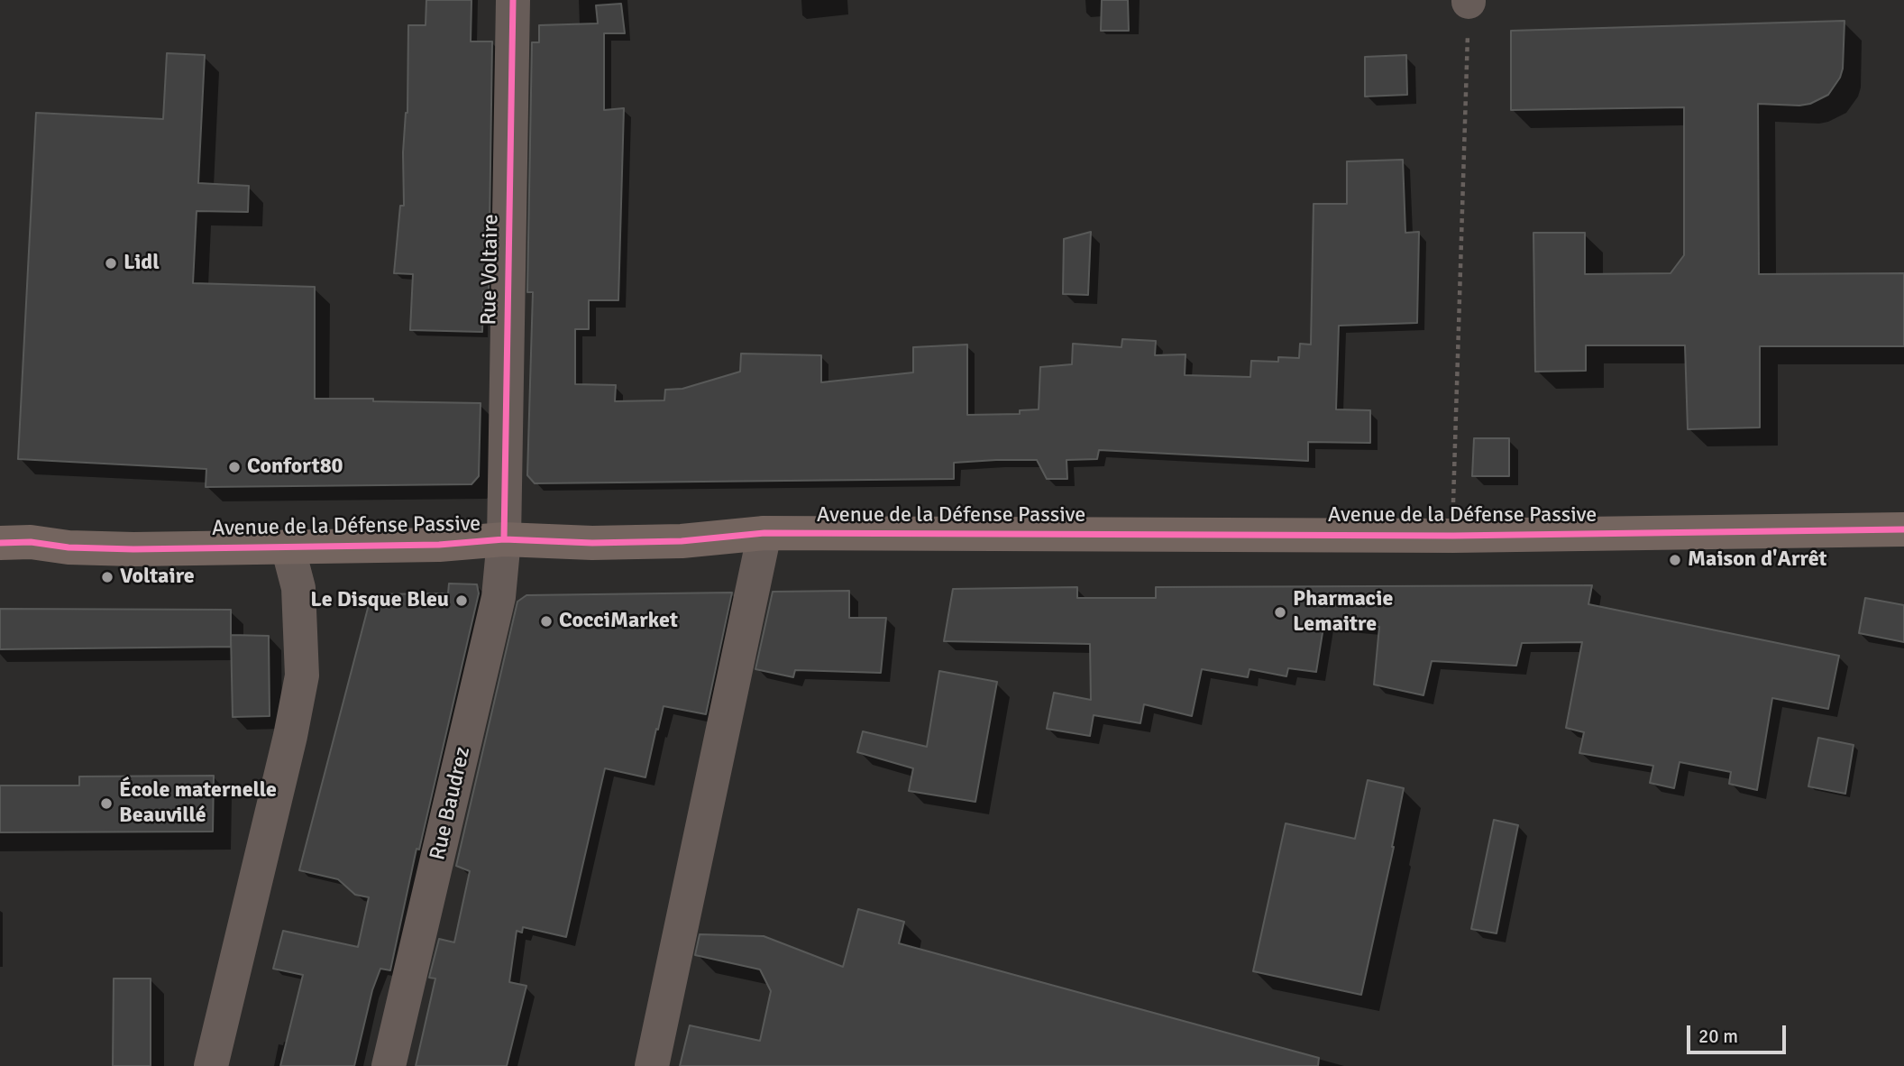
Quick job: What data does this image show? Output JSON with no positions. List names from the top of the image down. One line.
{"streets":{"main road":["Avenue de la Défense Passive"],"street":["Rue Voltaire","Rue Baudrez"]},"crossings":[["Rue Voltaire","Avenue de la Défense Passive"],["Rue Voltaire","Rue Baudrez"],["Avenue de la Défense Passive","Rue Baudrez"]],"places":["Lidl","Confort80","Maison d'Arrêt","Voltaire","Le Disque Bleu","Pharmacie Lemaitre","CocciMarket","École maternelle Beauvillé"],"scale_bar":"20 m"}
